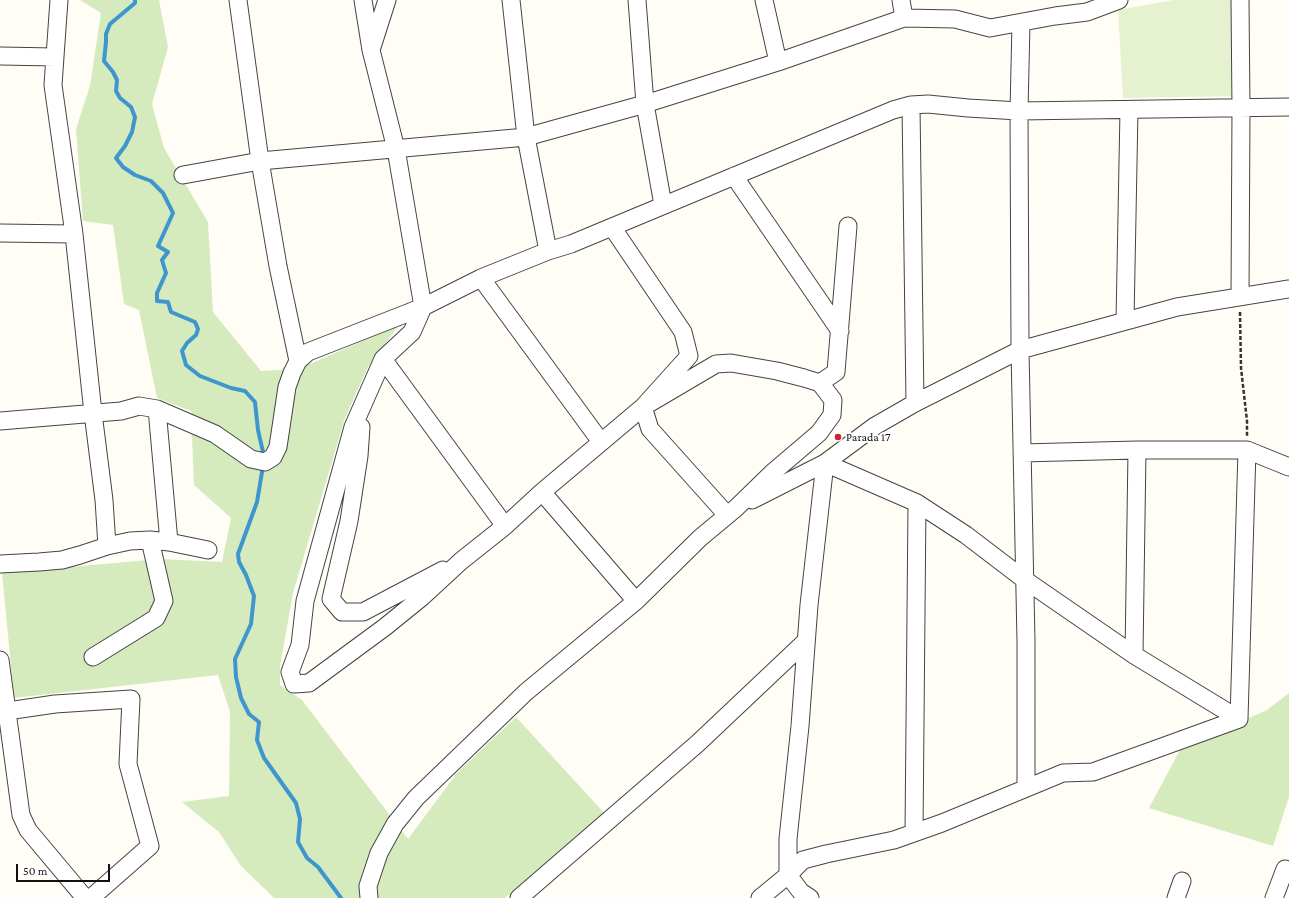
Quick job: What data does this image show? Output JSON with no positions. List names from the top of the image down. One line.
{"places":["Parada 17"],"scale_bar":"50 m"}
